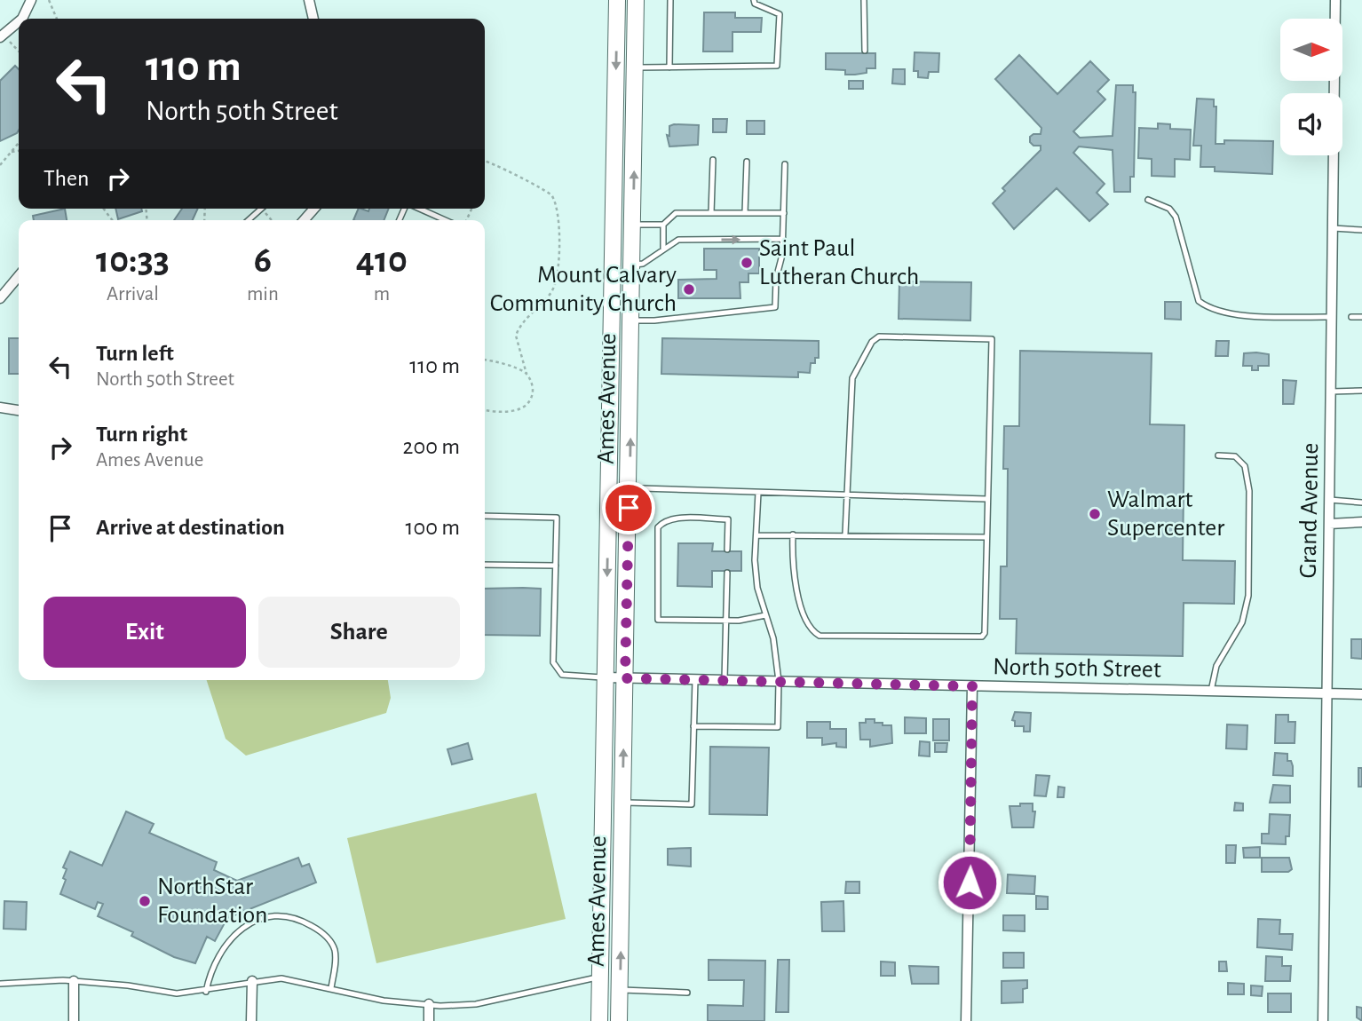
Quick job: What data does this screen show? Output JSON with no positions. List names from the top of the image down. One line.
{"streets":{"main road":["Ames Avenue"],"street":["Grand Avenue","North 50th Street"]},"crossings":[["Ames Avenue","North 50th Street"],["Grand Avenue","North 50th Street"]],"places":["Saint Paul Lutheran Church","Mount Calvary Community Church","Walmart Supercenter","NorthStar Foundation"],"north":"right","page":{"turn":["110 m","North 50th Street"],"then":"Then","eta":["10:33","Arrival","6","min","410","m"],"list":[{"name":"Turn left","note":"North 50th Street","value":"110 m"},{"name":"Turn right","note":"Ames Avenue","value":"200 m"},{"name":"Arrive at destination","value":"100 m"}],"buttons":["Exit","Share"]}}
